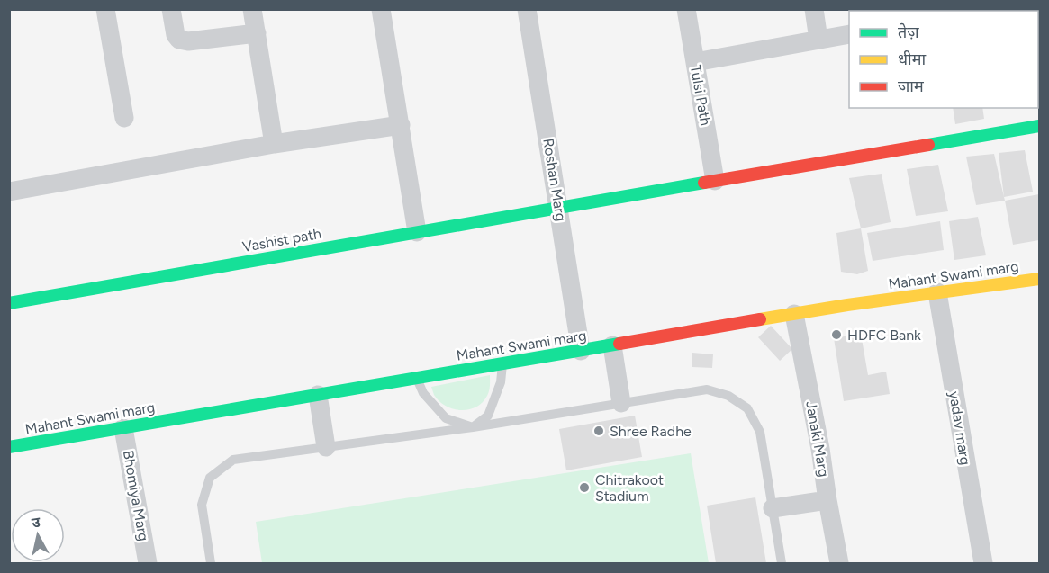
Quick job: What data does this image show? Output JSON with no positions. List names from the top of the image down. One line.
{"streets":{"street":["Tulsi Path","Roshan Marg","Vashist path","Mahant Swami marg","yadav marg","Janaki Marg","Bhomiya Marg"]},"crossings":[["Tulsi Path","Vashist path"],["Roshan Marg","Vashist path"],["Roshan Marg","Mahant Swami marg"],["Mahant Swami marg","yadav marg"],["Mahant Swami marg","Janaki Marg"],["Mahant Swami marg","Bhomiya Marg"]],"places":["HDFC Bank","Shree Radhe","Chitrakoot Stadium"],"legend":["तेज़","धीमा","जाम"],"north":"top"}
